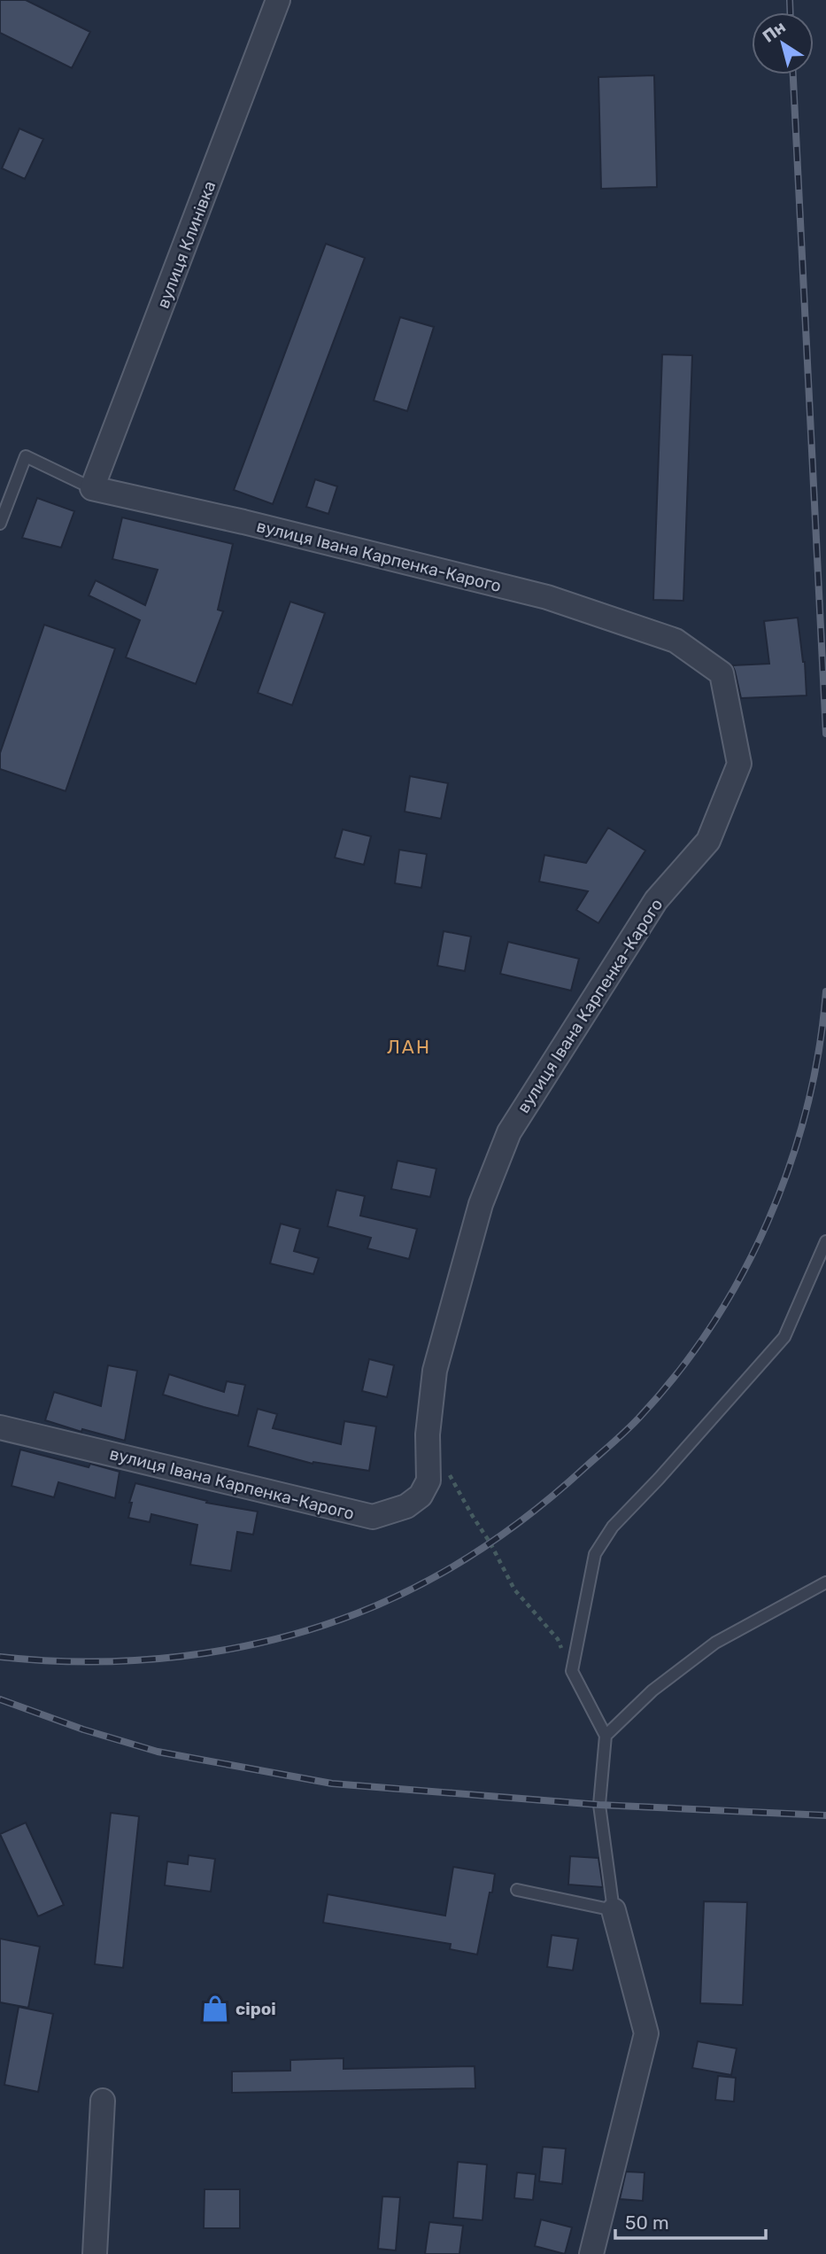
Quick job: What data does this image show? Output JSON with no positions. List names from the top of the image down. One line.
{"streets":{"street":["вулиця Клинівка","вулиця Івана Карпенка-Карого"]},"crossings":[["вулиця Клинівка","вулиця Івана Карпенка-Карого"]],"districts":["ЛАН"],"places":{"shop":["сіроі"]},"scale_bar":"50 m","north":"top left"}
